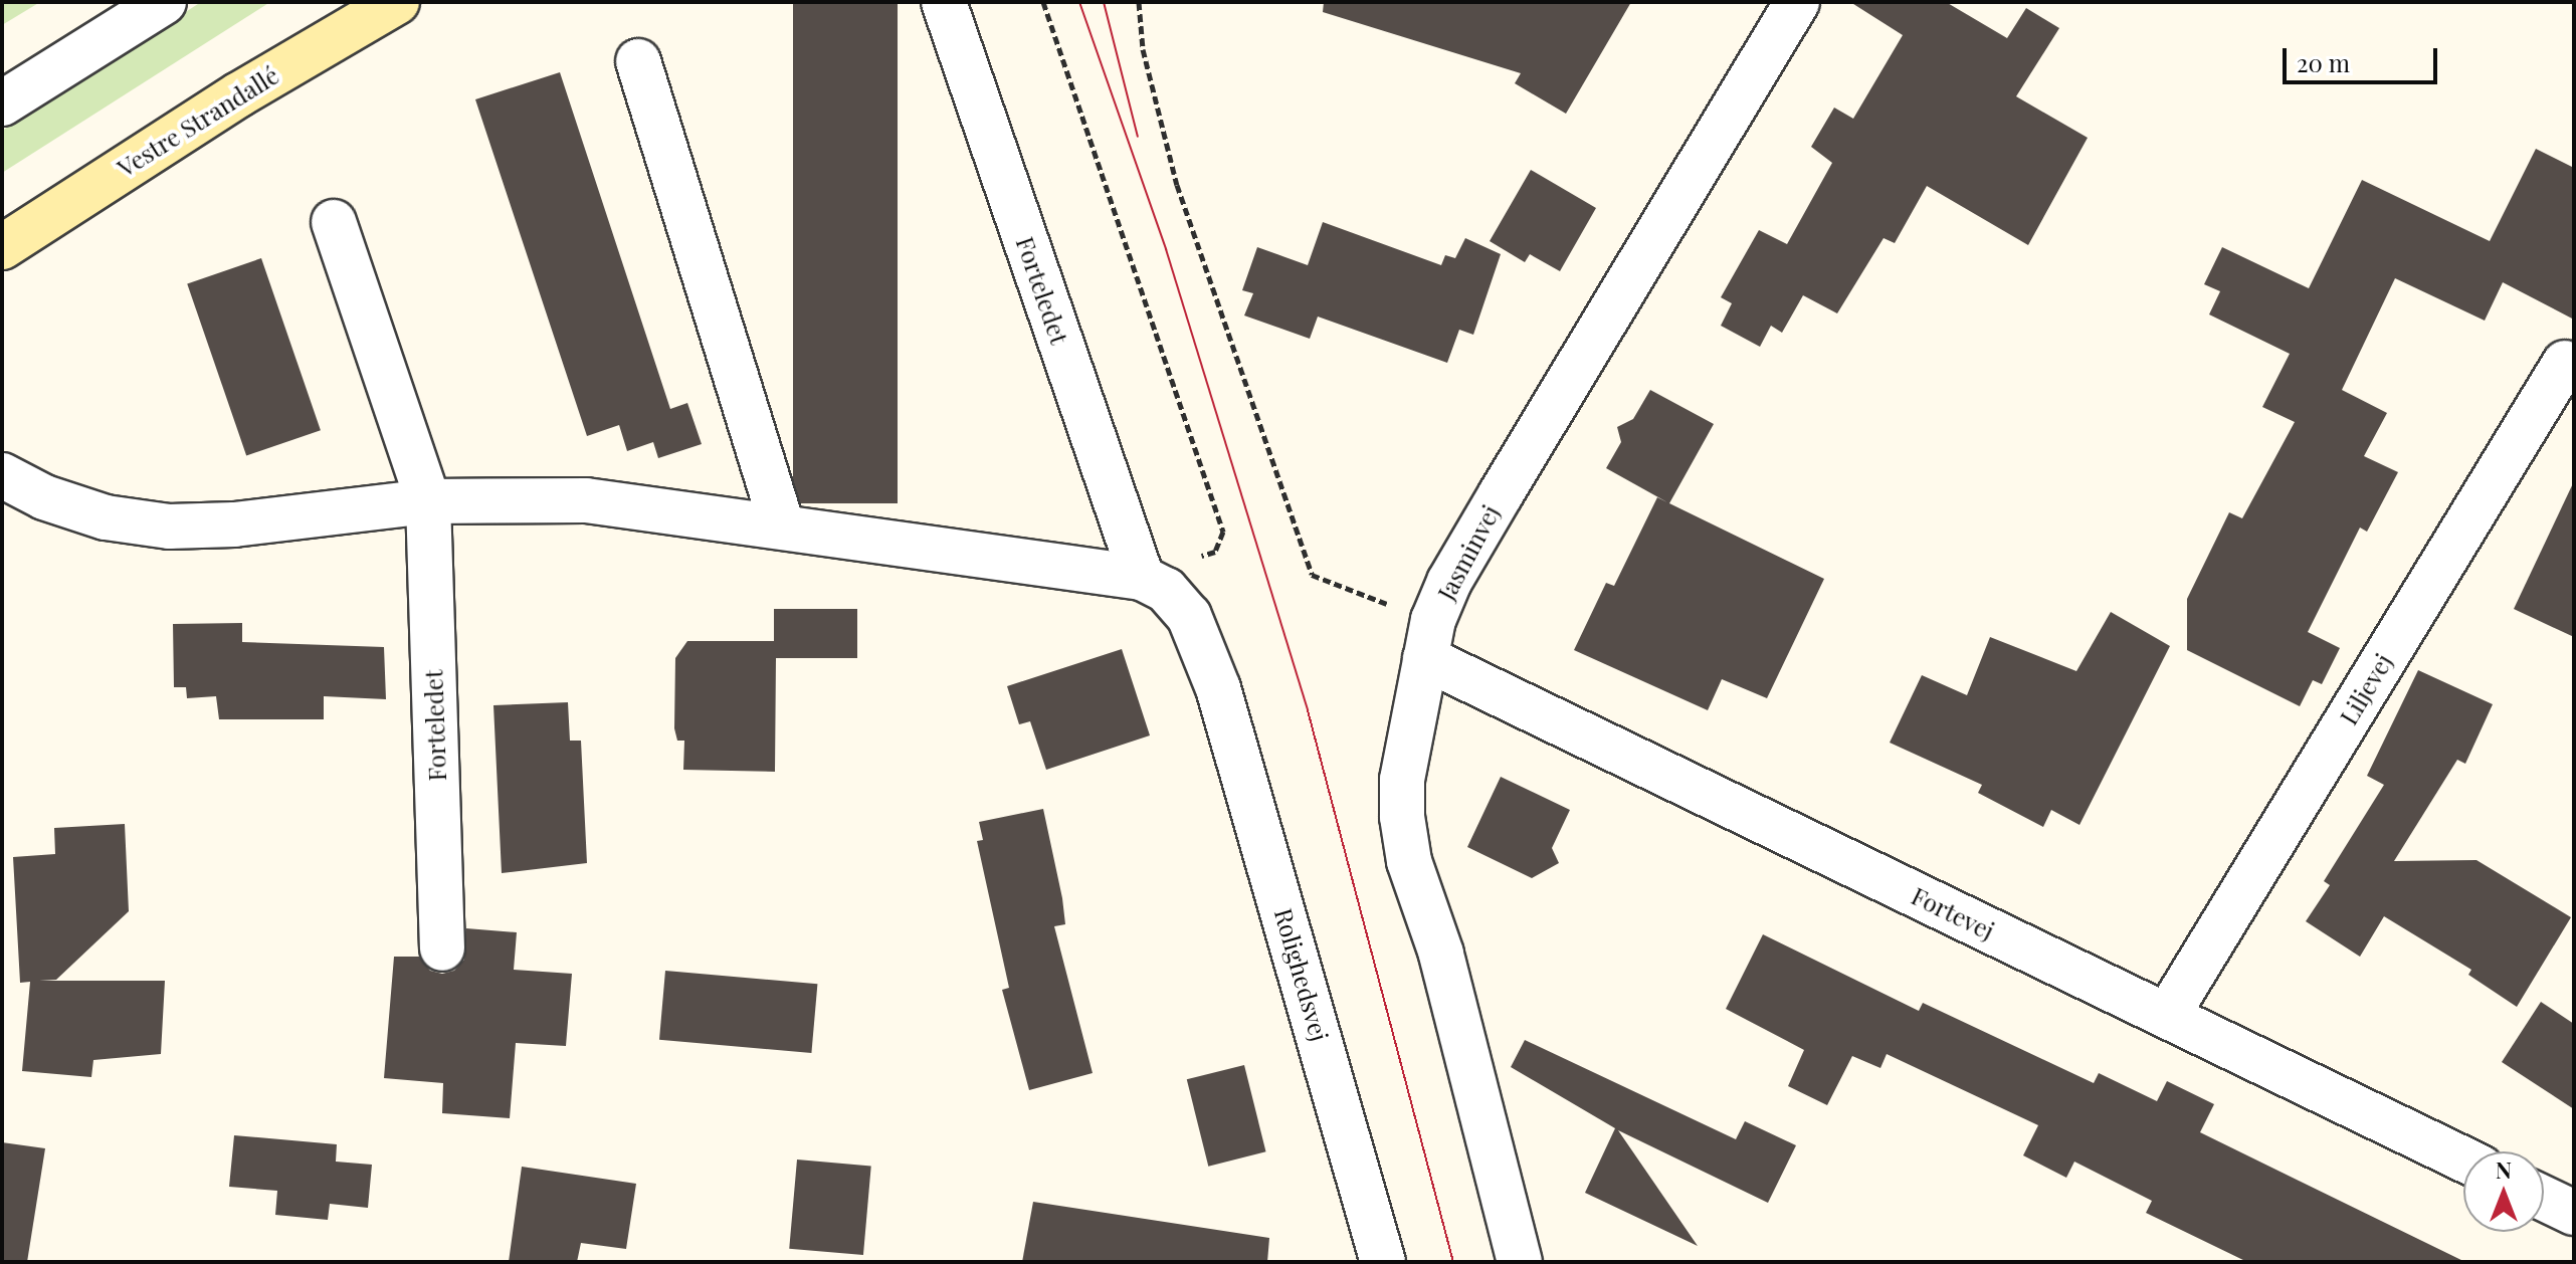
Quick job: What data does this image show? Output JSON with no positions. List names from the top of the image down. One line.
{"streets":{"street":["Vestre Strandallé","Forteledet","Jasminvej","Liljevej","Fortevej","Rolighedsvej"]},"crossings":[["Jasminvej","Fortevej"],["Liljevej","Fortevej"]],"scale_bar":"20 m","north":"top"}
